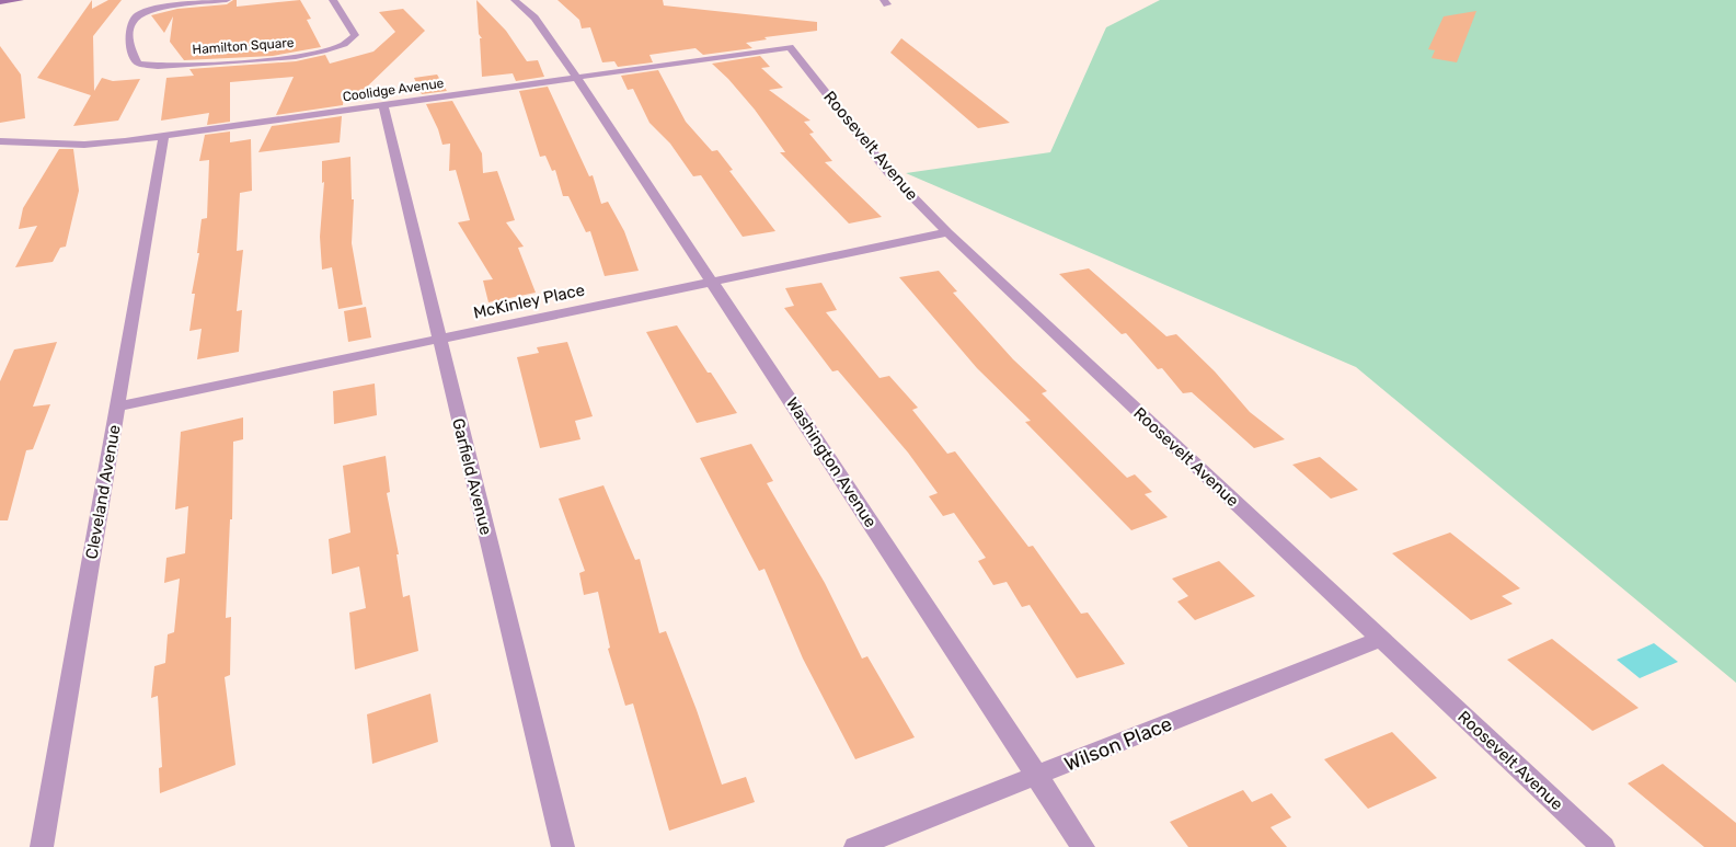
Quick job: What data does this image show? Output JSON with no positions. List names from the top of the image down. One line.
{"streets":{"street":["Hamilton Square","Coolidge Avenue","Roosevelt Avenue","McKinley Place","Washington Avenue","Garfield Avenue","Cleveland Avenue","Wilson Place"]},"crossings":[["Coolidge Avenue","Roosevelt Avenue"],["Coolidge Avenue","Washington Avenue"],["Coolidge Avenue","Garfield Avenue"],["Coolidge Avenue","Cleveland Avenue"],["Roosevelt Avenue","McKinley Place"],["Roosevelt Avenue","Wilson Place"],["McKinley Place","Washington Avenue"],["McKinley Place","Garfield Avenue"],["McKinley Place","Cleveland Avenue"],["Washington Avenue","Wilson Place"]]}
